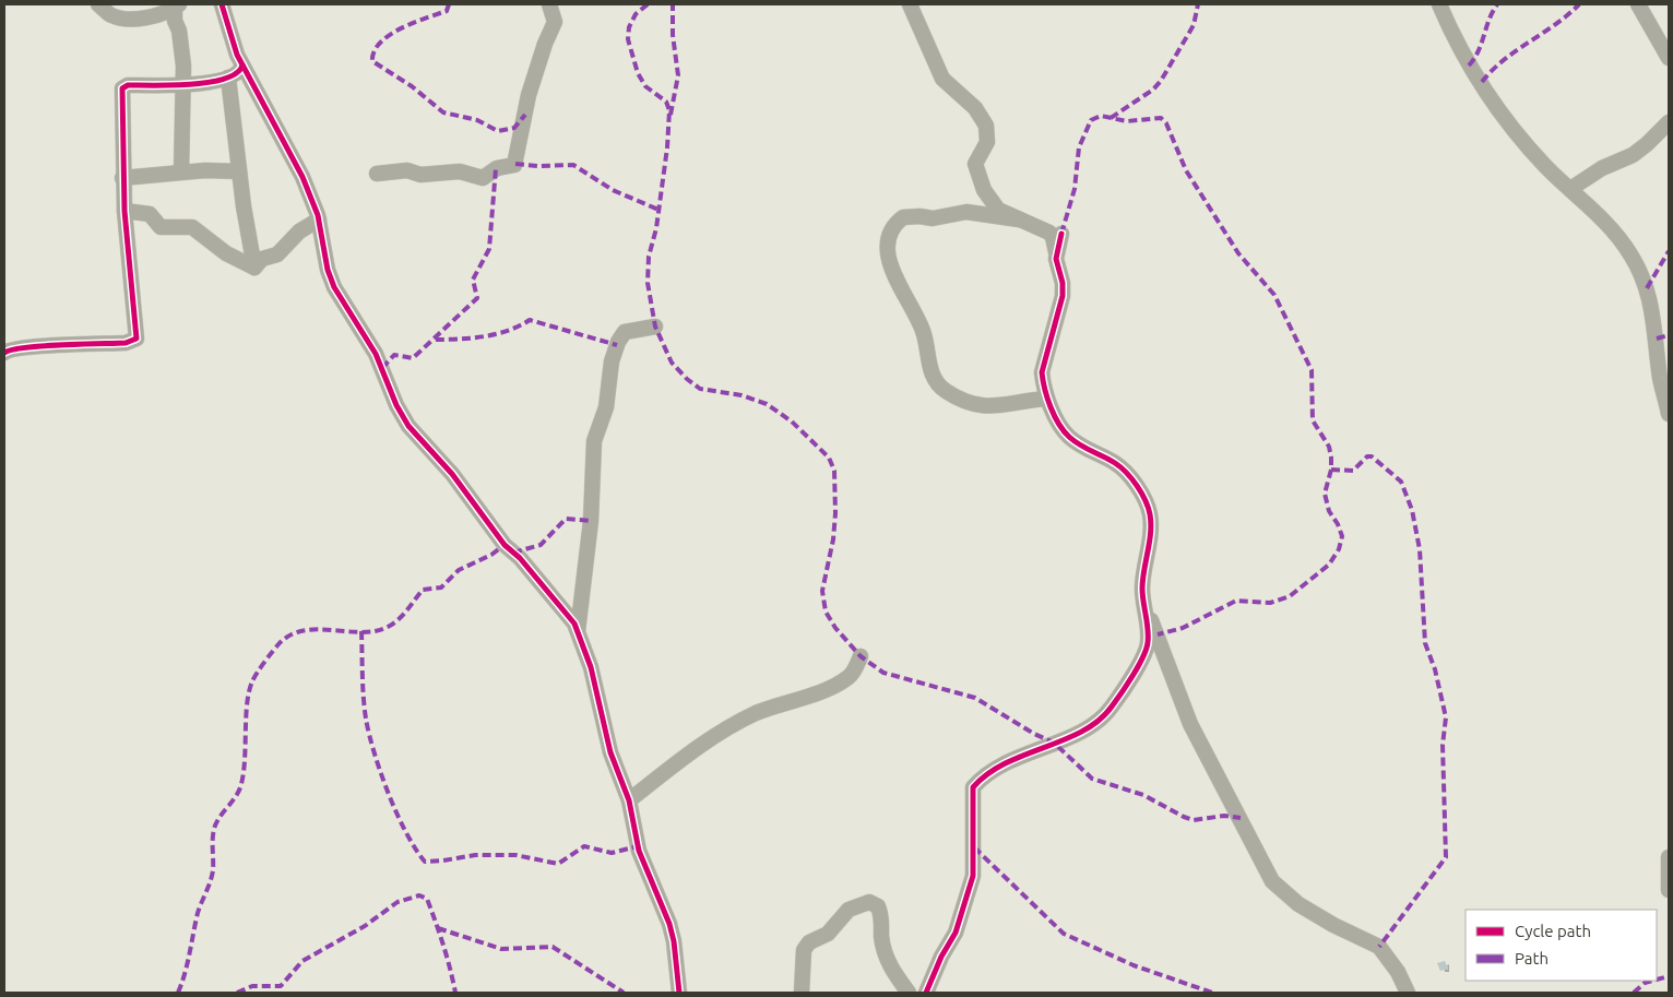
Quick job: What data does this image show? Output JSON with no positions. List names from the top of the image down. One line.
{"legend":["Cycle path","Path"]}
